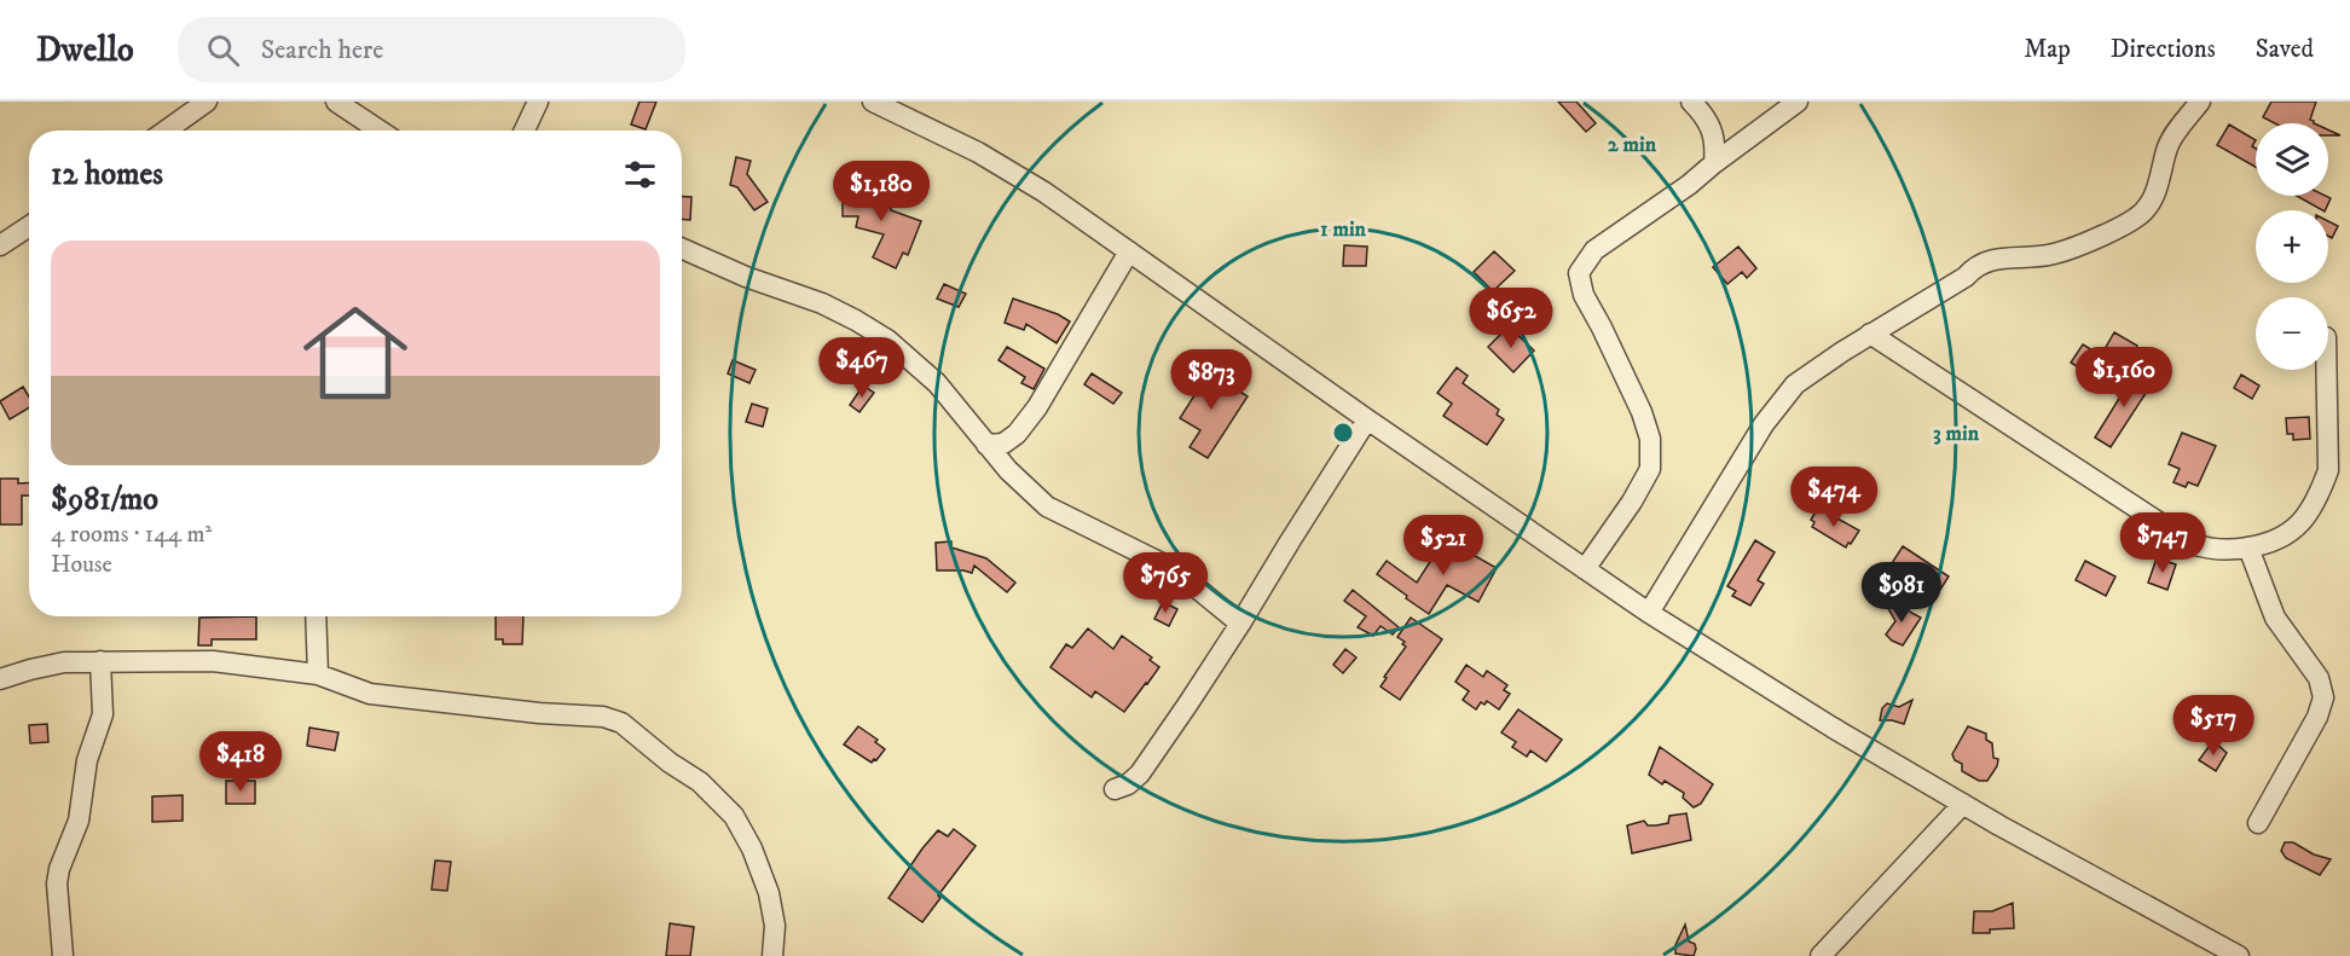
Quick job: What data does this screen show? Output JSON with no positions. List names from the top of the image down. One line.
{"page":{"header":"Dwello","search":"Search here","nav":["Map","Directions","Saved"],"map_buttons":["+","−"],"heading":"12 homes","price":["$1,180","$652","$467","$1,160","$873","$474","$747","$521","$765","$981","$517","$418"],"list":[{"name":"$981/mo","note":"4 rooms · 144 m² · House"}]},"rings":["2 min","1 min","3 min"]}
